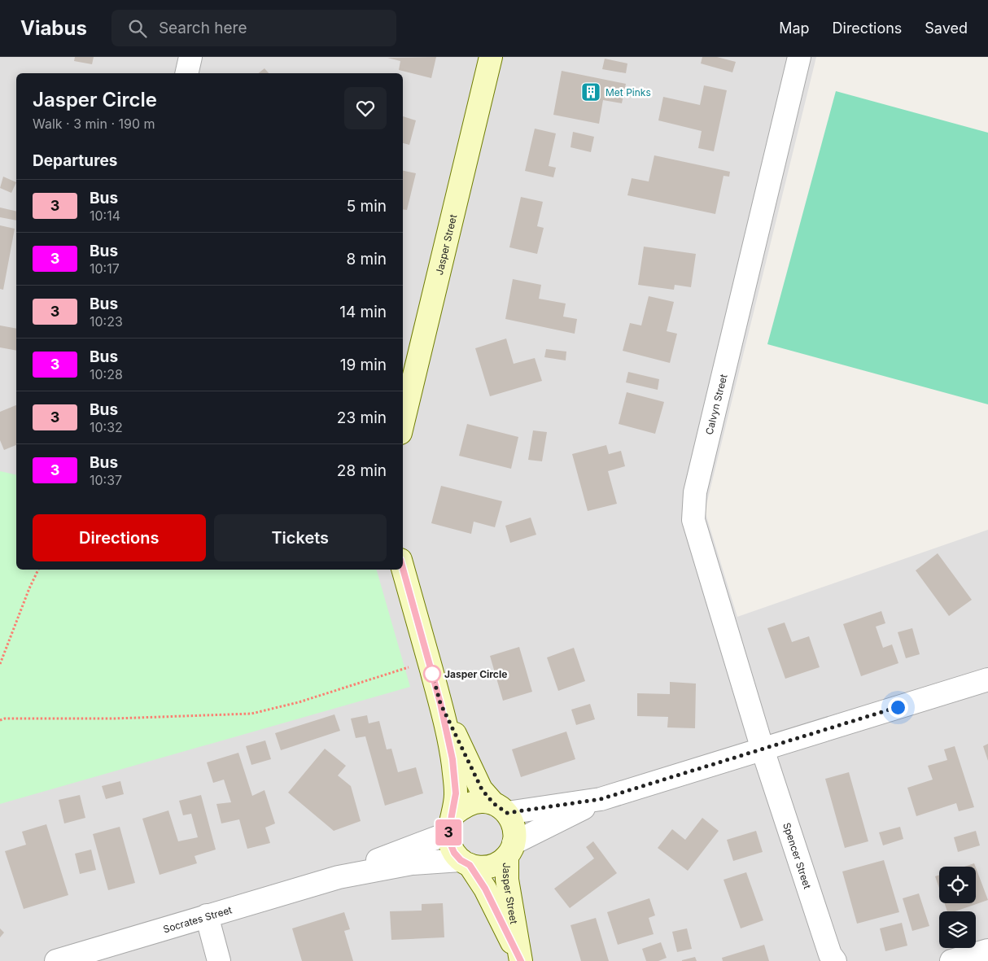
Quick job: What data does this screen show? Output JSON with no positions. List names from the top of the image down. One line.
{"streets":{"street":["Jasper Street","Calvyn Street","Spencer Street","Socrates Street"]},"crossings":[["Jasper Street","Socrates Street"],["Calvyn Street","Spencer Street"]],"places":{"building":["Met Pinks"],"other":["Jasper Circle"]},"lines":["bus line 3"],"page":{"header":"Viabus","search":"Search here","nav":["Map","Directions","Saved"],"on_map":"3","heading":[["Jasper Circle","Walk · 3 min · 190 m"],"Departures"],"list":[{"mark":"3","name":"Bus","note":"10:14","value":"5 min"},{"mark":"3","name":"Bus","note":"10:17","value":"8 min"},{"mark":"3","name":"Bus","note":"10:23","value":"14 min"},{"mark":"3","name":"Bus","note":"10:28","value":"19 min"},{"mark":"3","name":"Bus","note":"10:32","value":"23 min"},{"mark":"3","name":"Bus","note":"10:37","value":"28 min"}],"buttons":["Directions","Tickets"]}}
